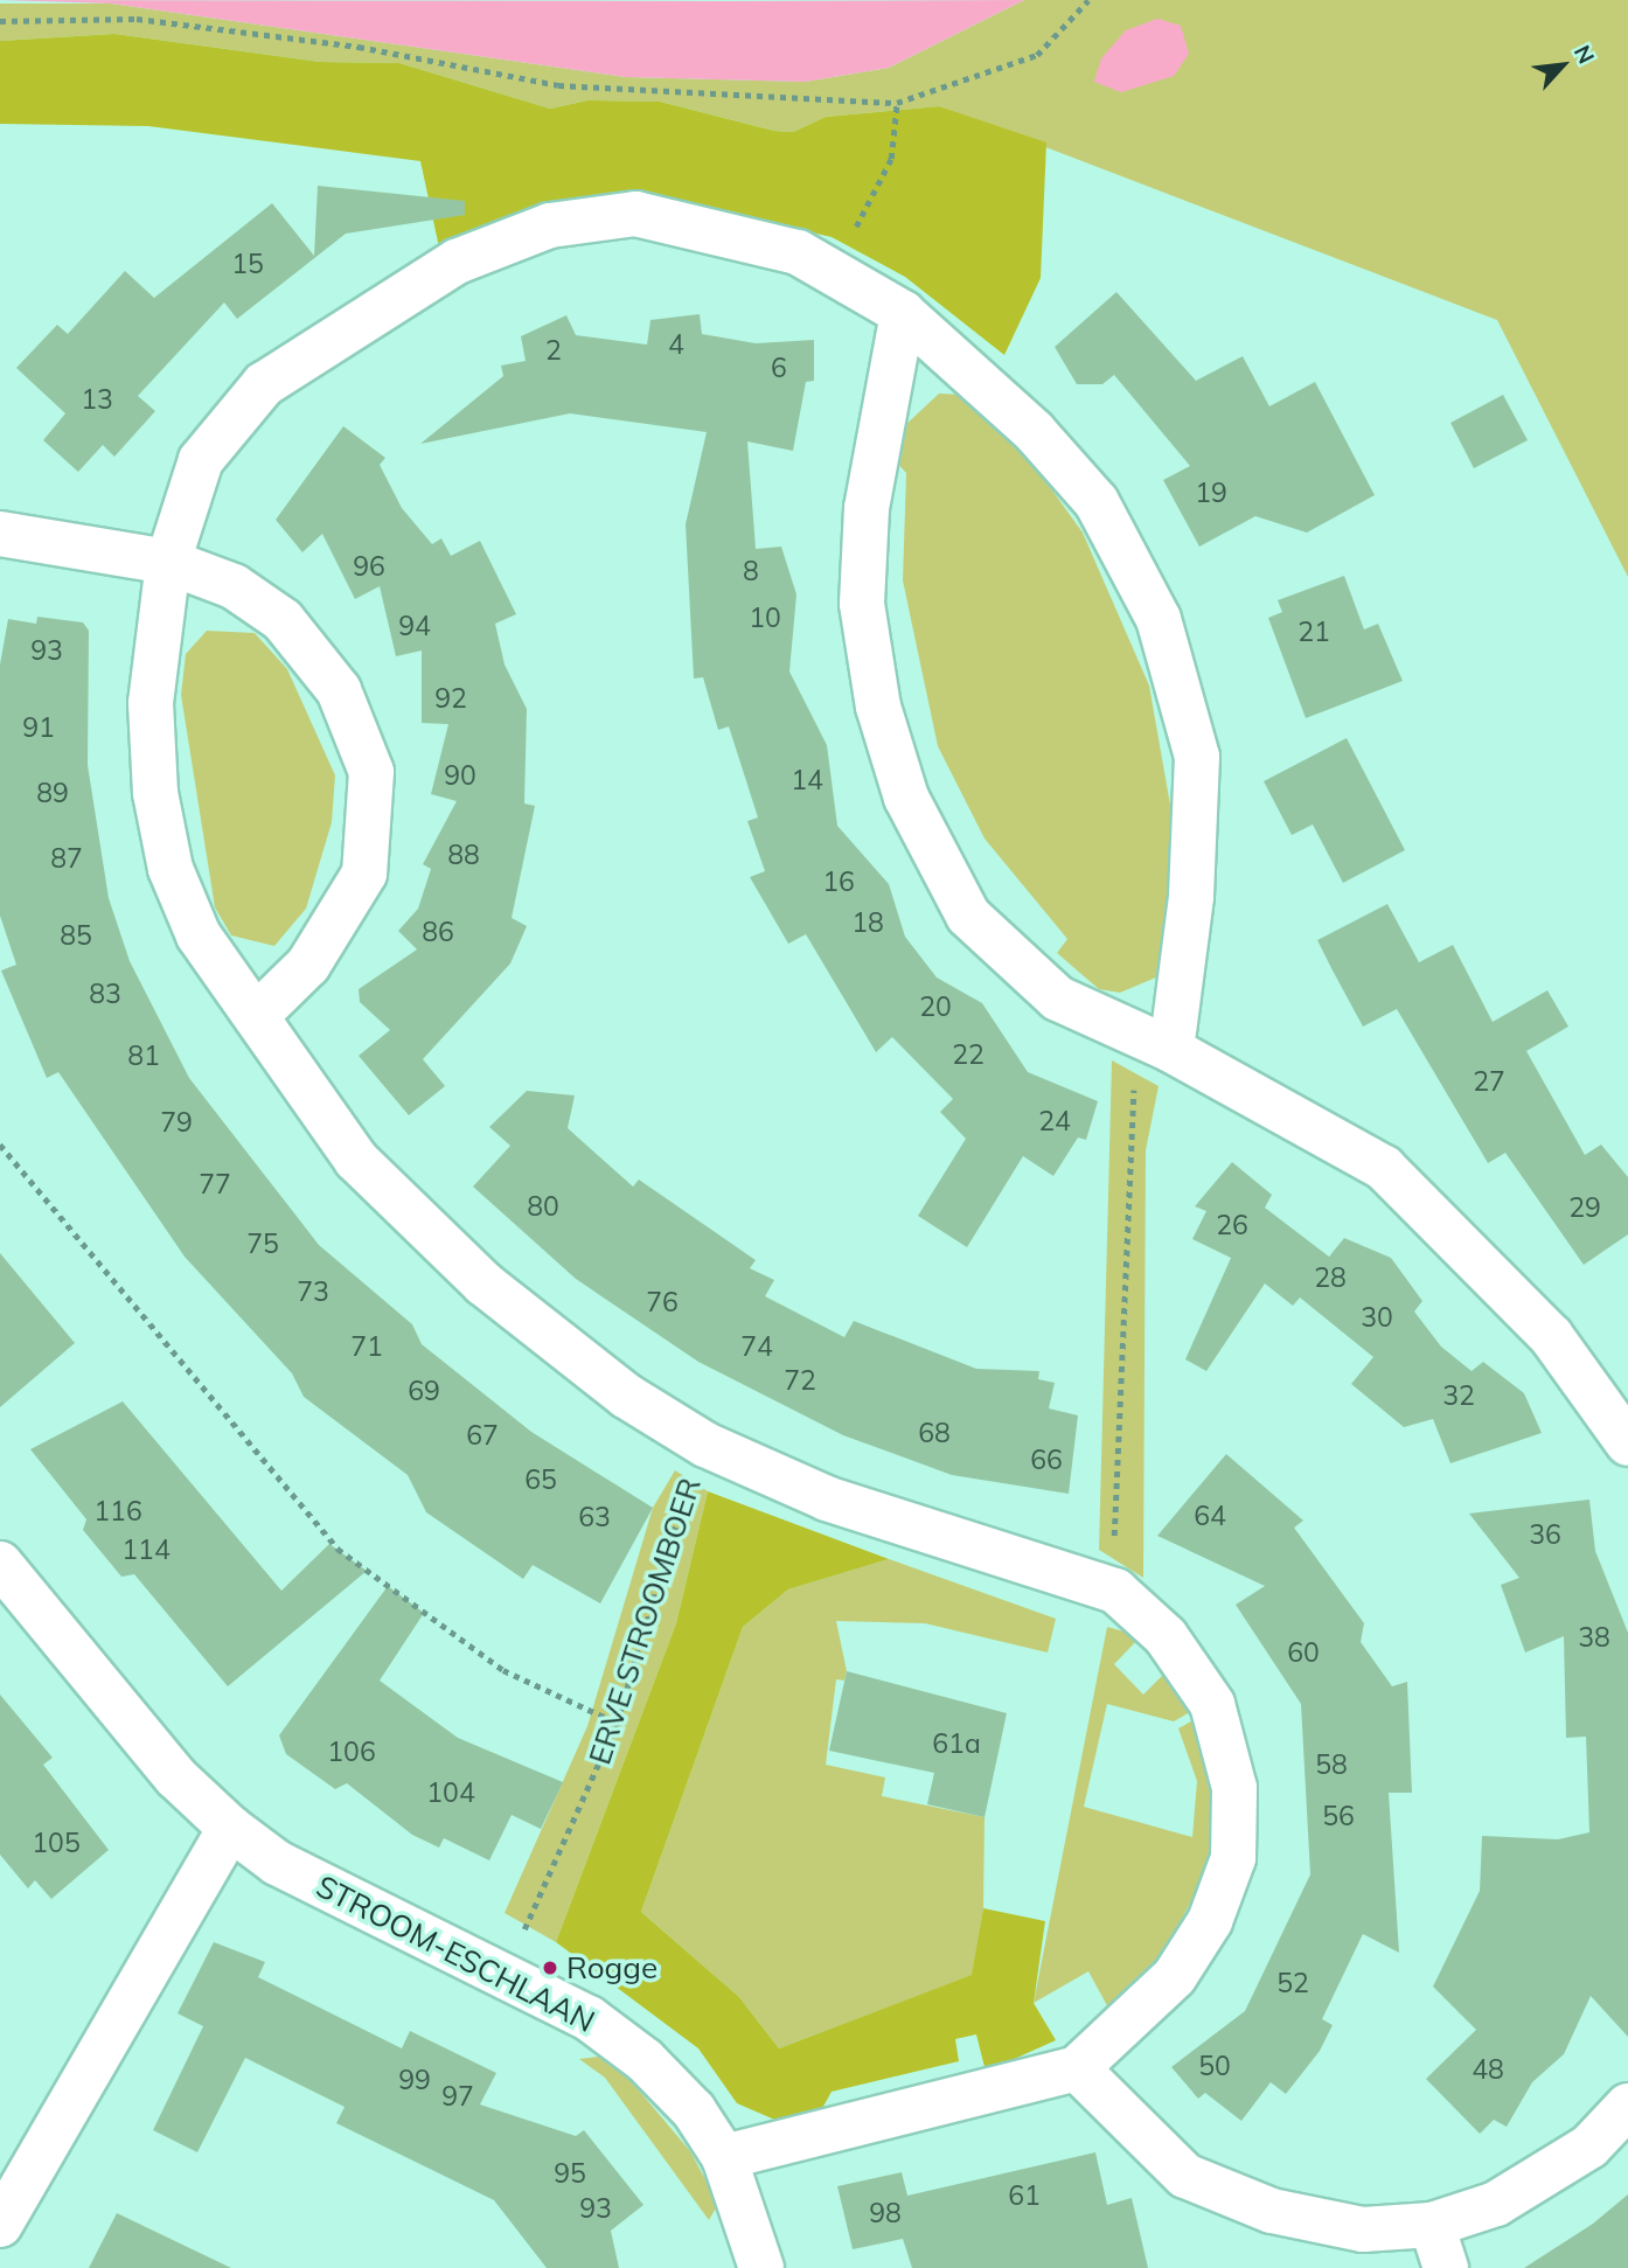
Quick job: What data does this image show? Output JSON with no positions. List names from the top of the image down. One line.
{"streets":{"street":["ERVE STROOMBOER","STROOM-ESCHLAAN"]},"crossings":[["ERVE STROOMBOER","STROOM-ESCHLAAN"]],"places":["Rogge"],"house_numbers":["15","4","2","6","13","19","96","8","10","94","21","93","92","91","90","14","89","88","87","16","18","86","85","83","20","22","81","27","24","79","77","80","29","26","75","28","73","76","30","71","74","72","69","32","68","67","66","65","116","64","63","36","114","38","60","61a","106","58","104","56","105","52","50","48","99","97","95","61","93","98"],"north":"top right"}
